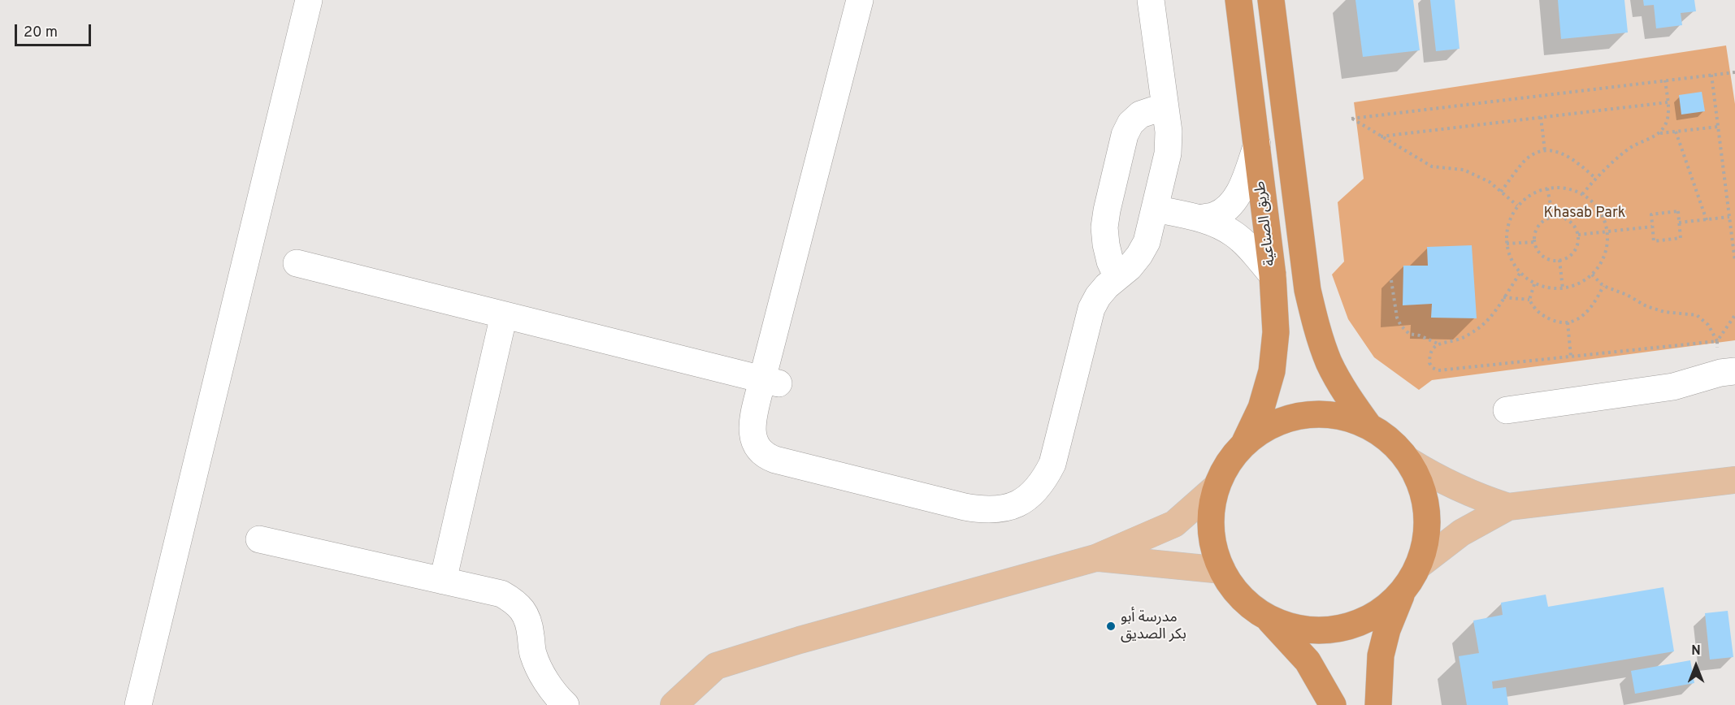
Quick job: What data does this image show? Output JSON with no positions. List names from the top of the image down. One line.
{"streets":{"highway":["طريق الصناعية"]},"parks":["Khasab Park"],"places":["مدرسة أبو بكر الصديق"],"scale_bar":"20 m","north":"top"}
